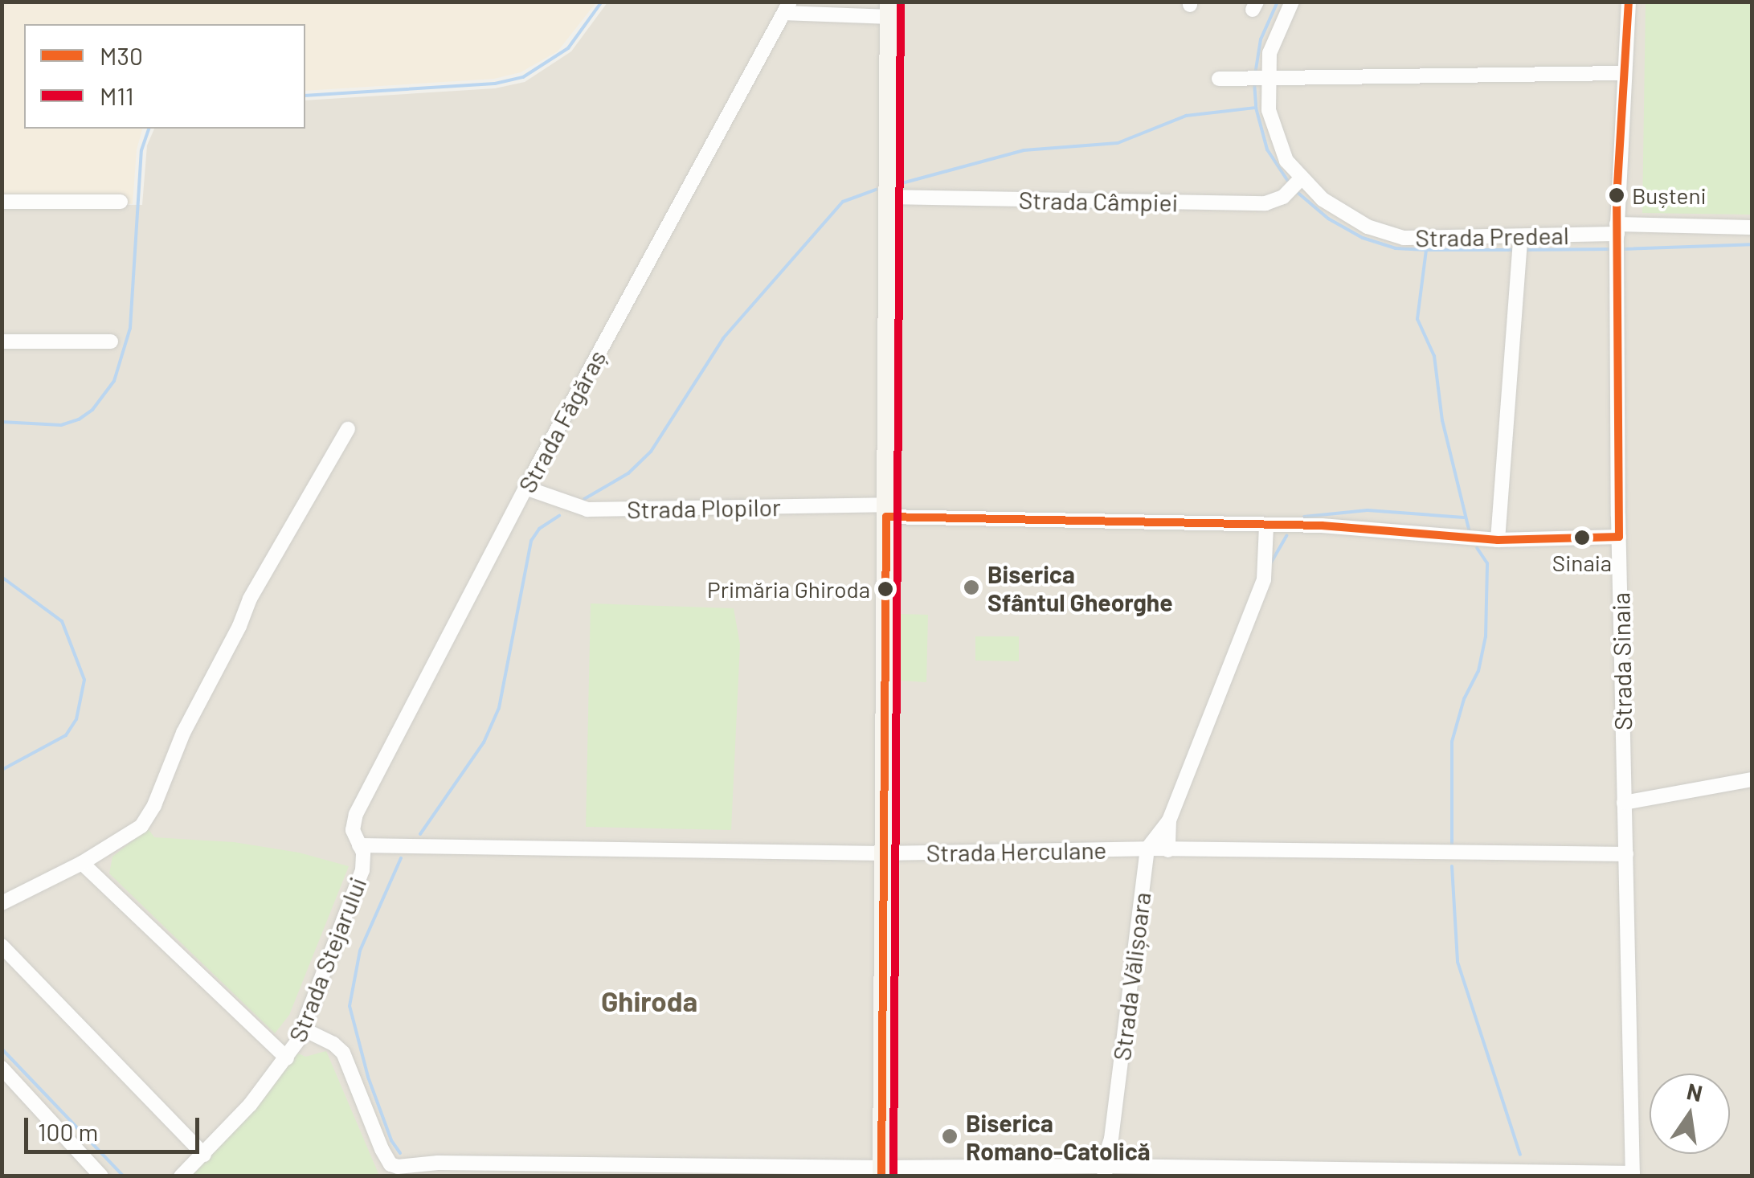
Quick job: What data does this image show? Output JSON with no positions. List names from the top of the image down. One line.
{"streets":{"street":["Strada Câmpiei","Strada Predeal","Strada Făgăraș","Strada Plopilor","Strada Sinaia","Strada Herculane","Strada Stejarului","Strada Vălișoara"]},"crossings":[["Strada Câmpiei","Strada Predeal"],["Strada Predeal","Strada Sinaia"],["Strada Făgăraș","Strada Plopilor"],["Strada Făgăraș","Strada Herculane"],["Strada Făgăraș","Strada Stejarului"],["Strada Plopilor","Strada Sinaia"],["Strada Plopilor","Strada Vălișoara"],["Strada Sinaia","Strada Herculane"],["Strada Herculane","Strada Stejarului"],["Strada Herculane","Strada Vălișoara"]],"districts":["Ghiroda"],"places":["Bușteni","Sinaia","Biserica Sfântul Gheorghe","Primăria Ghiroda","Biserica Romano-Catolică"],"lines":["transit line M30","transit line M11"],"legend":["M30","M11"],"scale_bar":"100 m","north":"top"}
